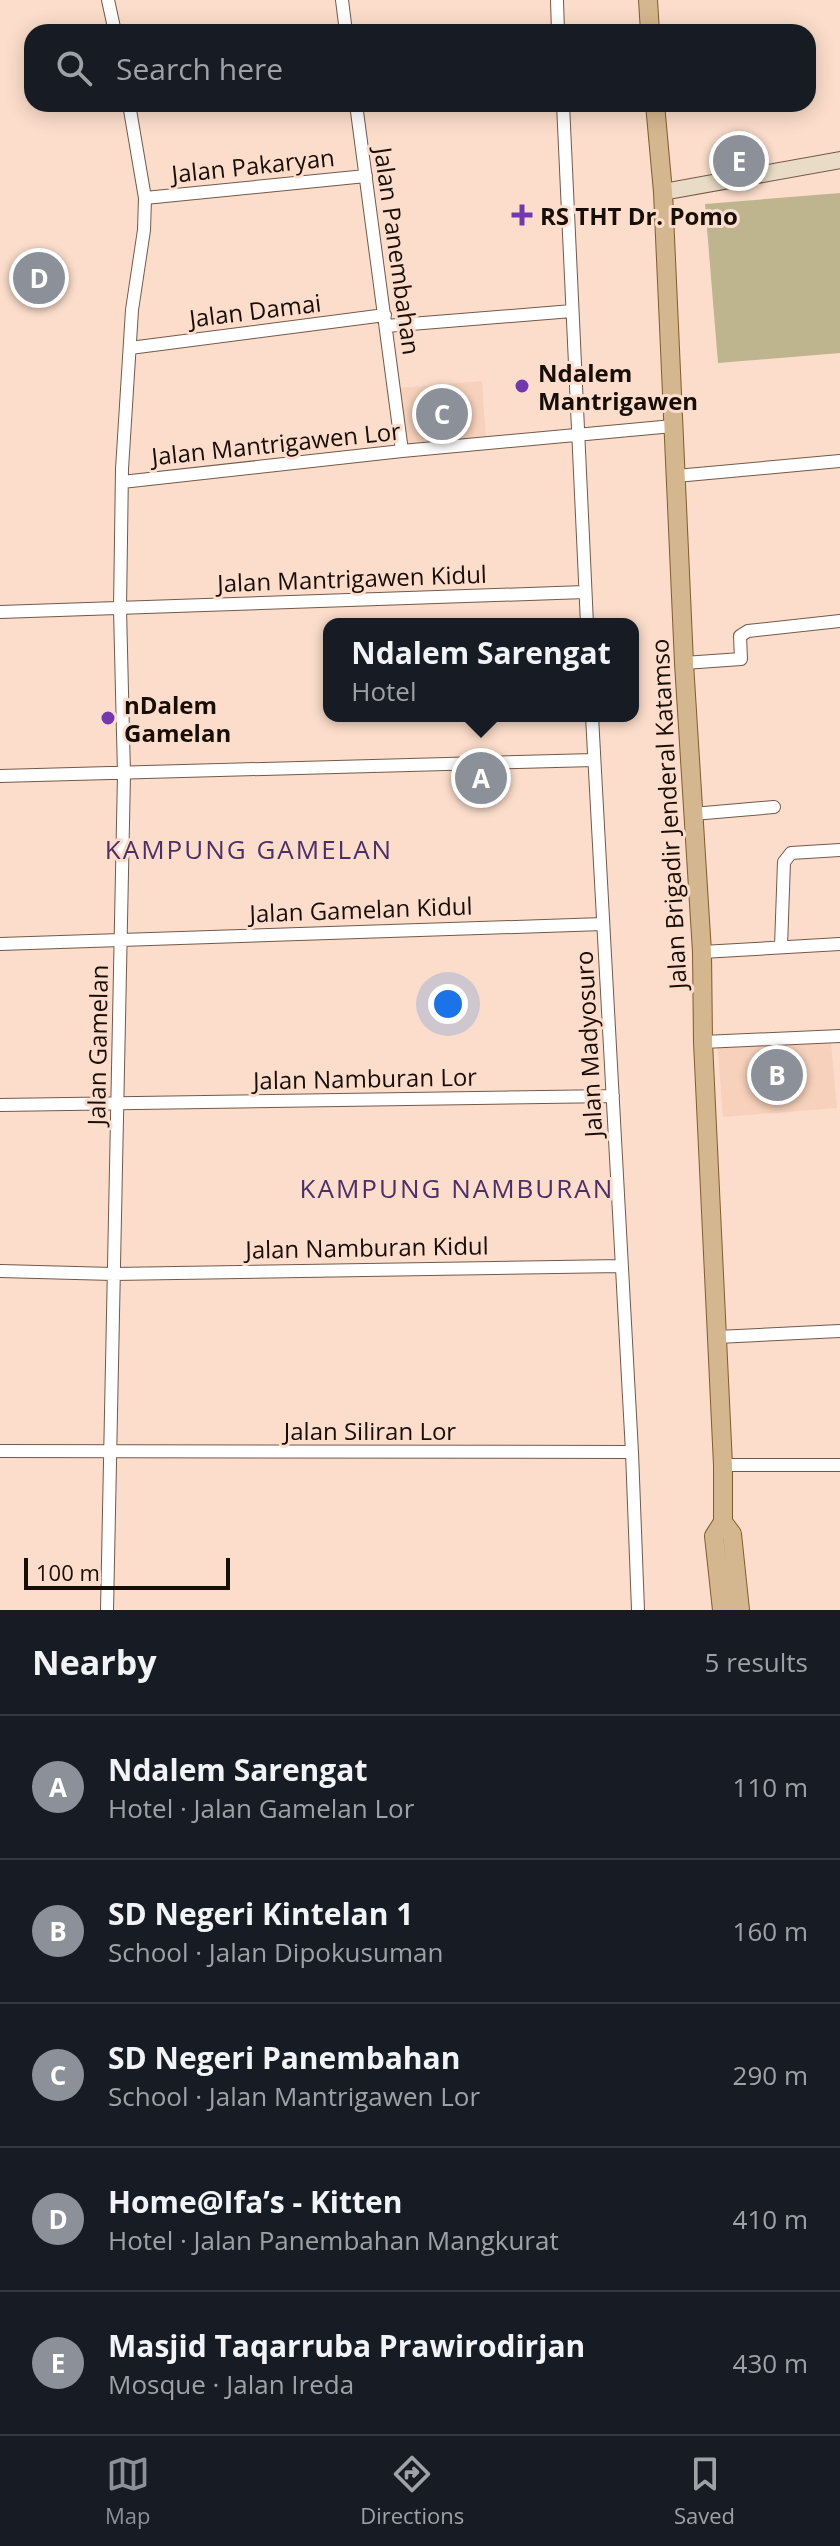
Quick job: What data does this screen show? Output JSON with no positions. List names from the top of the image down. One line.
{"streets":{"main road":["Jalan Brigadir Jenderal Katamso"],"street":["Jalan Pakaryan","Jalan Panembahan","Jalan Damai","Jalan Mantrigawen Lor","Jalan Mantrigawen Kidul","Jalan Gamelan Kidul","Jalan Madyosuro","Jalan Gamelan","Jalan Namburan Lor","Jalan Namburan Kidul","Jalan Siliran Lor"]},"crossings":[["Jalan Pakaryan","Jalan Panembahan"],["Jalan Pakaryan","Jalan Gamelan"],["Jalan Panembahan","Jalan Damai"],["Jalan Panembahan","Jalan Mantrigawen Lor"],["Jalan Damai","Jalan Gamelan"],["Jalan Mantrigawen Lor","Jalan Brigadir Jenderal Katamso"],["Jalan Mantrigawen Lor","Jalan Gamelan"],["Jalan Mantrigawen Kidul","Jalan Gamelan"],["Jalan Gamelan Kidul","Jalan Madyosuro"],["Jalan Gamelan Kidul","Jalan Gamelan"],["Jalan Madyosuro","Jalan Namburan Lor"],["Jalan Madyosuro","Jalan Namburan Kidul"],["Jalan Madyosuro","Jalan Siliran Lor"],["Jalan Gamelan","Jalan Namburan Lor"],["Jalan Gamelan","Jalan Namburan Kidul"],["Jalan Gamelan","Jalan Siliran Lor"]],"districts":["KAMPUNG GAMELAN","KAMPUNG NAMBURAN"],"places":{"health":["RS THT Dr. Pomo"],"other":["Ndalem Mantrigawen","nDalem Gamelan"]},"scale_bar":"100 m","page":{"search":"Search here","pins":["E","D","C","A","B"],"popup":["Ndalem Sarengat","Hotel"],"scale":"100 m","heading":["Nearby","5 results"],"list":[{"mark":"A","name":"Ndalem Sarengat","note":"Hotel · Jalan Gamelan Lor","value":"110 m"},{"mark":"B","name":"SD Negeri Kintelan 1","note":"School · Jalan Dipokusuman","value":"160 m"},{"mark":"C","name":"SD Negeri Panembahan","note":"School · Jalan Mantrigawen Lor","value":"290 m"},{"mark":"D","name":"Home@Ifa’s - Kitten","note":"Hotel · Jalan Panembahan Mangkurat","value":"410 m"},{"mark":"E","name":"Masjid Taqarruba Prawirodirjan","note":"Mosque · Jalan Ireda","value":"430 m"}],"nav":["Map","Directions","Saved"]}}
